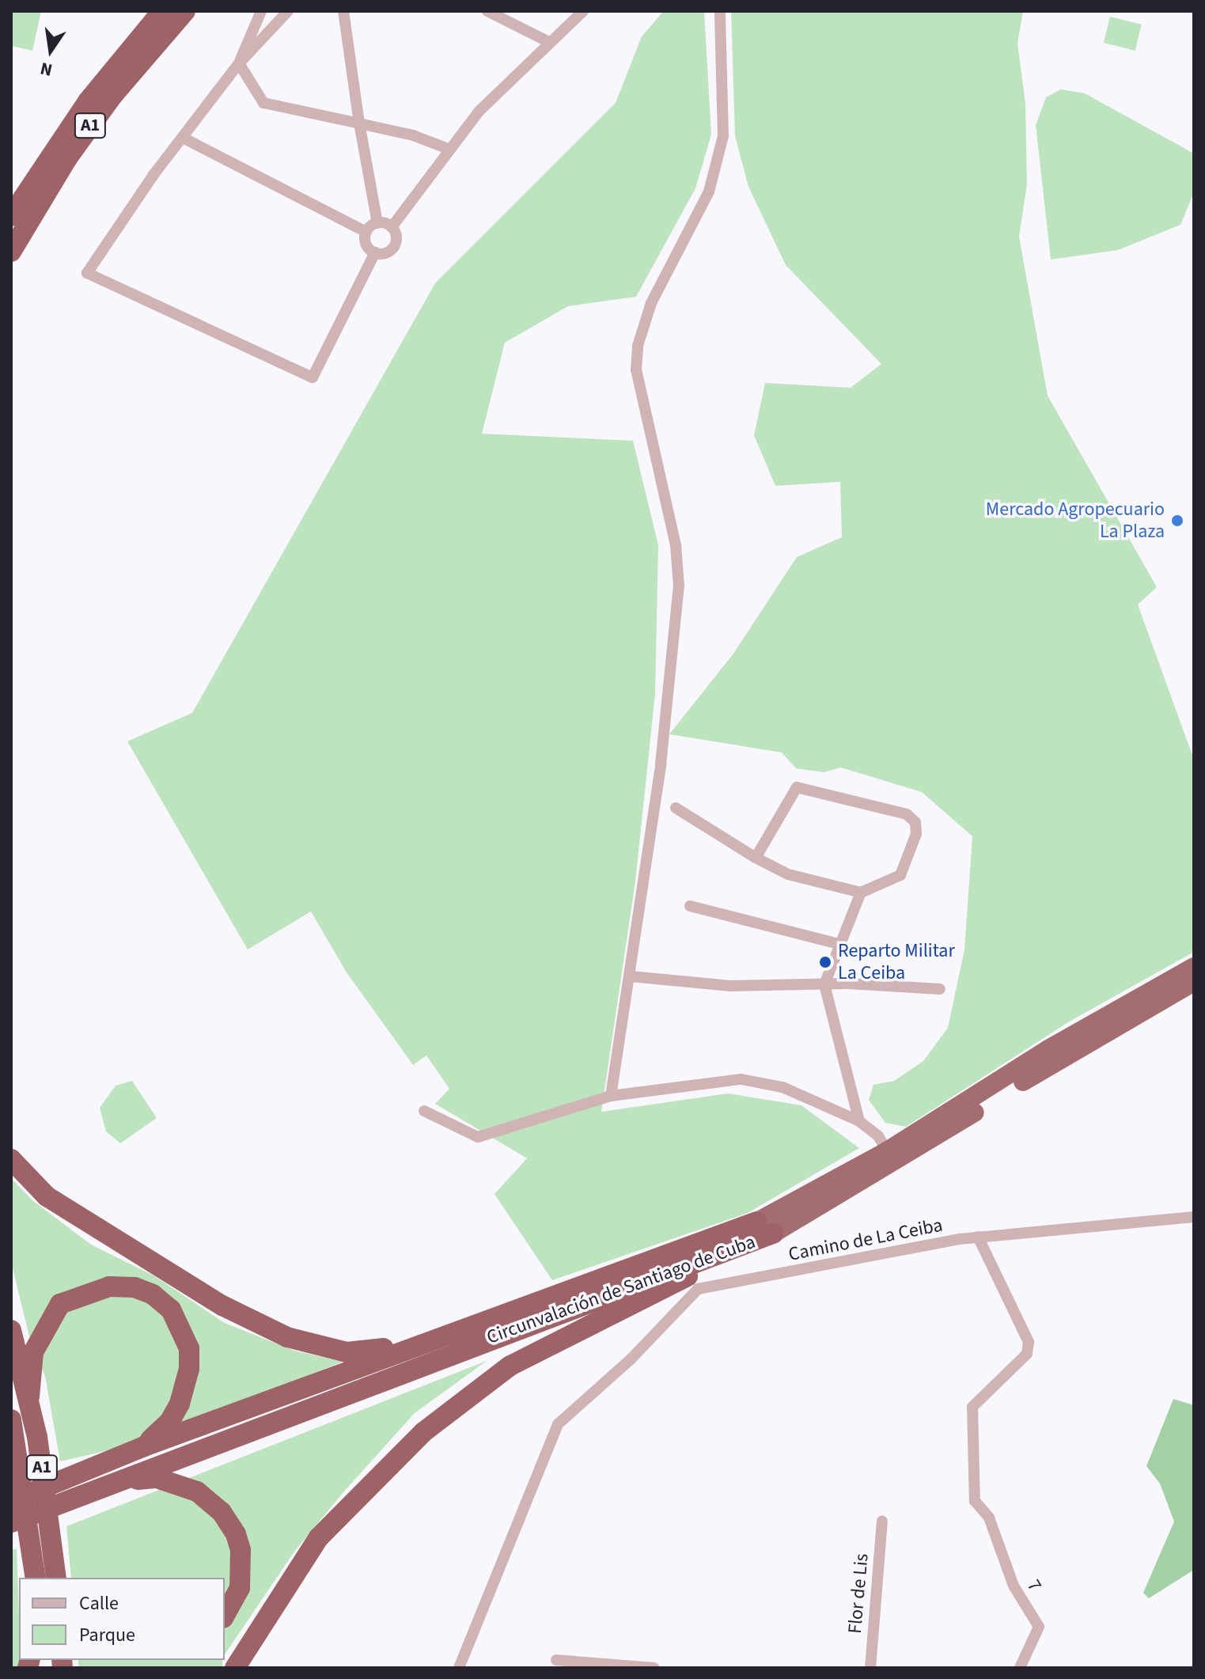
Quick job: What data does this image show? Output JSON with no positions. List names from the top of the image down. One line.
{"streets":{"highway":["A1","Circunvalación de Santiago de Cuba"],"street":["Camino de La Ceiba","7","Flor de Lis"]},"crossings":[["Camino de La Ceiba","7"]],"places":["Mercado Agropecuario La Plaza","Reparto Militar La Ceiba"],"legend":["Calle","Parque"],"north":"bottom"}
